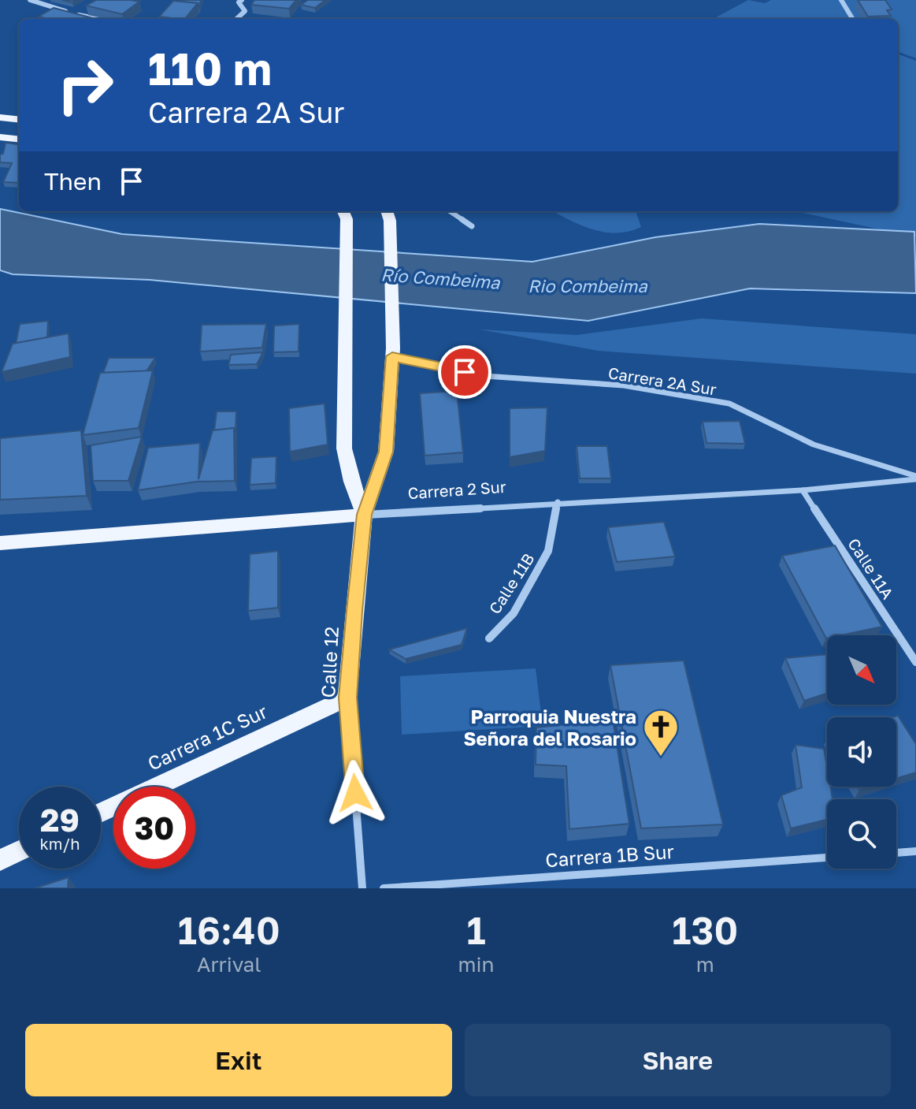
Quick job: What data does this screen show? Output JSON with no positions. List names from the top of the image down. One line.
{"streets":{"main road":["Carrera 2 Sur","Calle 12","Carrera 1C Sur"],"street":["Carrera 2A Sur","Calle 11A","Calle 11B","Carrera 1B Sur"]},"crossings":[["Carrera 2A Sur","Carrera 2 Sur"],["Carrera 2A Sur","Calle 12"],["Carrera 2 Sur","Calle 11A"],["Carrera 2 Sur","Calle 11B"],["Carrera 2 Sur","Calle 12"],["Calle 12","Carrera 1C Sur"]],"water":["Río Combeima","Rio Combeima"],"places":{"church":["Parroquia Nuestra Señora del Rosario"]},"north":"bottom right","page":{"turn":["110 m","Carrera 2A Sur"],"then":"Then","speed":"29 km/h","limit":"30","eta":["16:40","Arrival","1","min","130","m"],"buttons":["Exit","Share"]}}
